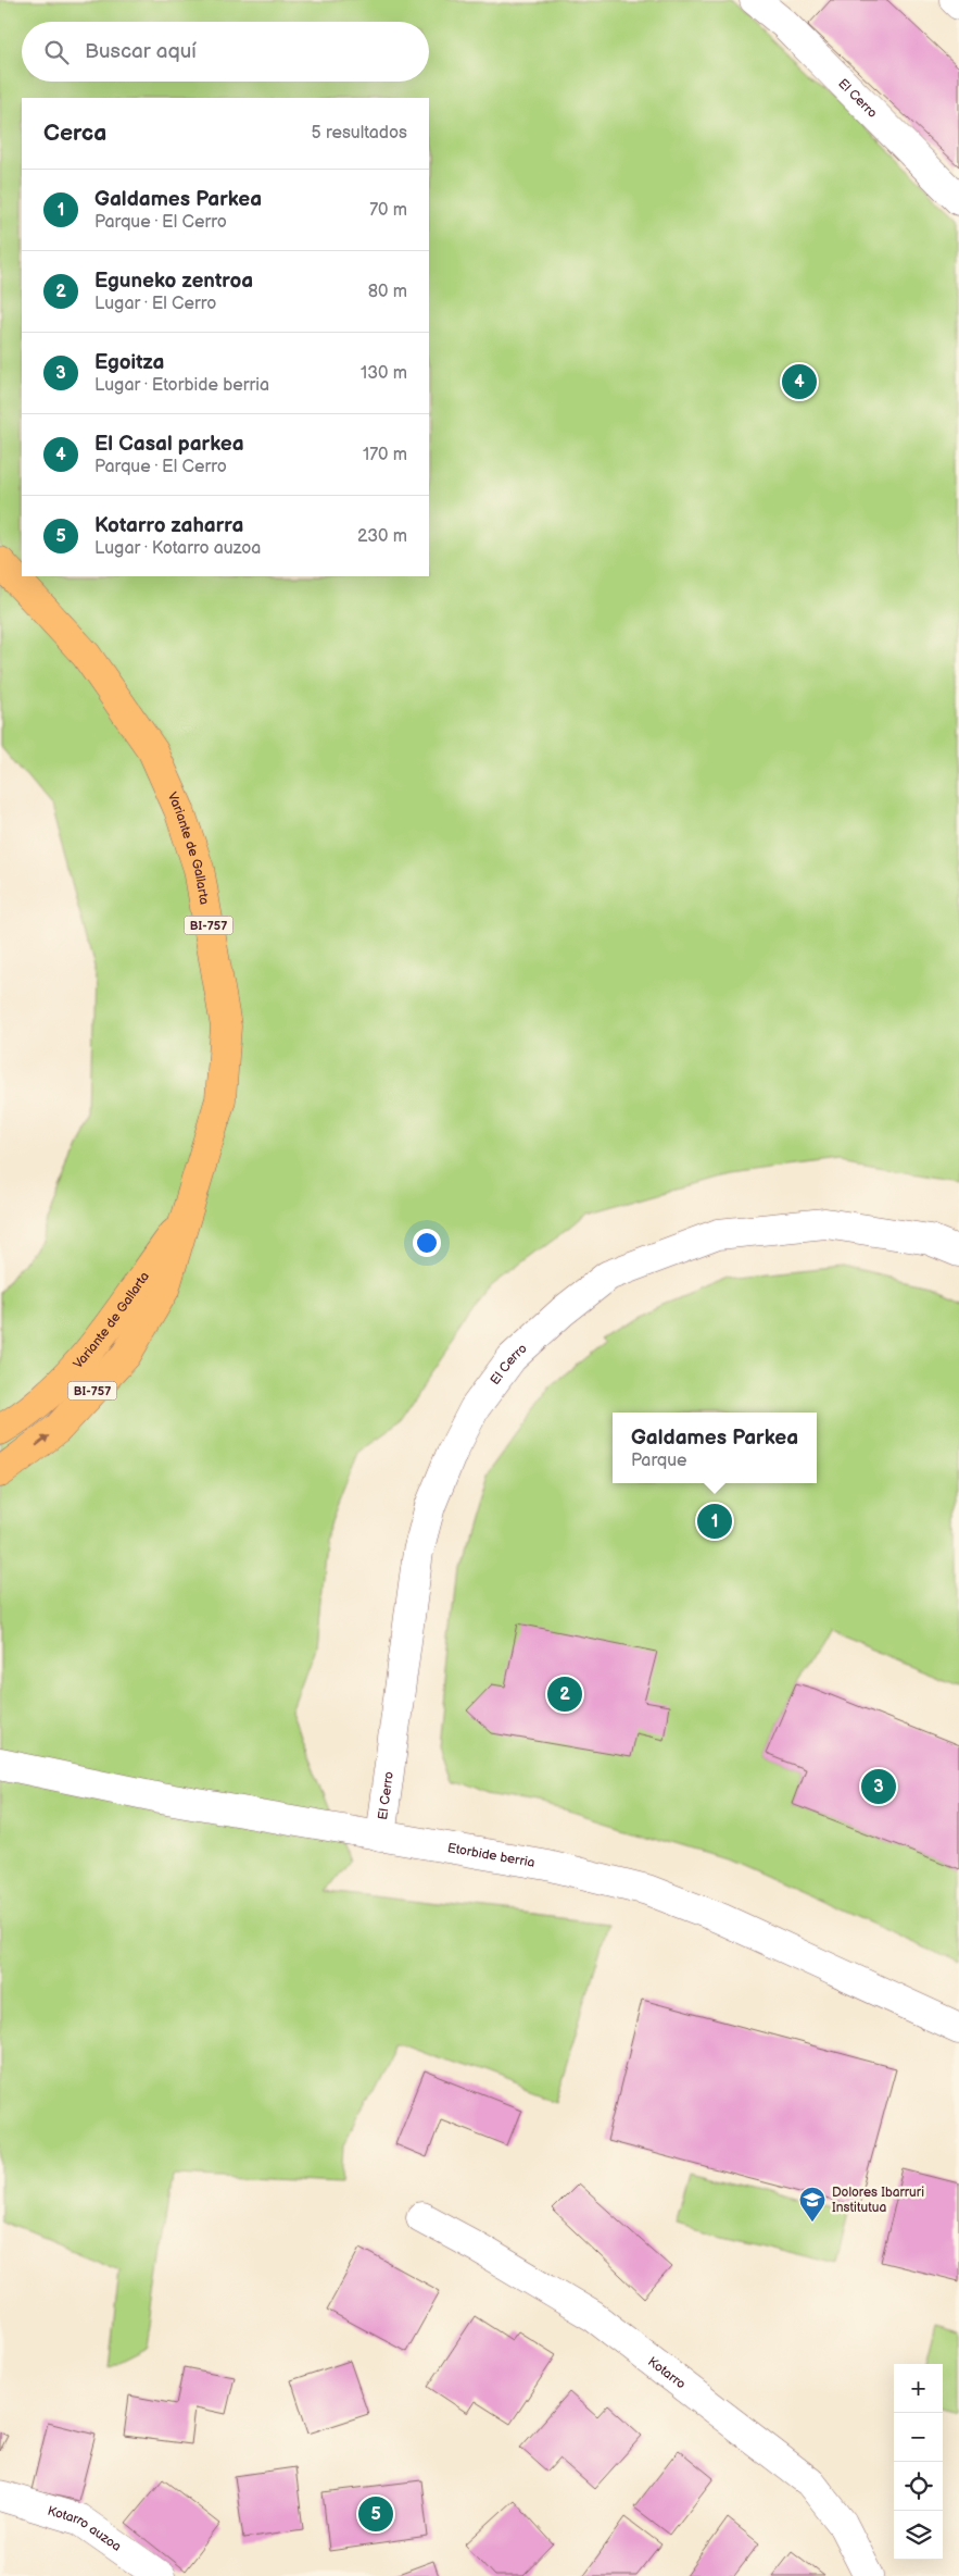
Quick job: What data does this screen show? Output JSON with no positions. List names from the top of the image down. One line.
{"streets":{"main road":["Variante de Gallarta","BI-757"],"street":["El Cerro","Etorbide berria","Kotarro","Kotarro auzoa"]},"crossings":[["El Cerro","Etorbide berria"]],"places":{"school or university":["Dolores Ibarruri Institutua"]},"page":{"search":"Buscar aquí","heading":["Cerca","5 resultados"],"list":[{"mark":"1","name":"Galdames Parkea","note":"Parque · El Cerro","value":"70 m"},{"mark":"2","name":"Eguneko zentroa","note":"Lugar · El Cerro","value":"80 m"},{"mark":"3","name":"Egoitza","note":"Lugar · Etorbide berria","value":"130 m"},{"mark":"4","name":"El Casal parkea","note":"Parque · El Cerro","value":"170 m"},{"mark":"5","name":"Kotarro zaharra","note":"Lugar · Kotarro auzoa","value":"230 m"}],"pins":["4","1","2","3","5"],"popup":["Galdames Parkea","Parque"],"map_buttons":["+","−"]}}
